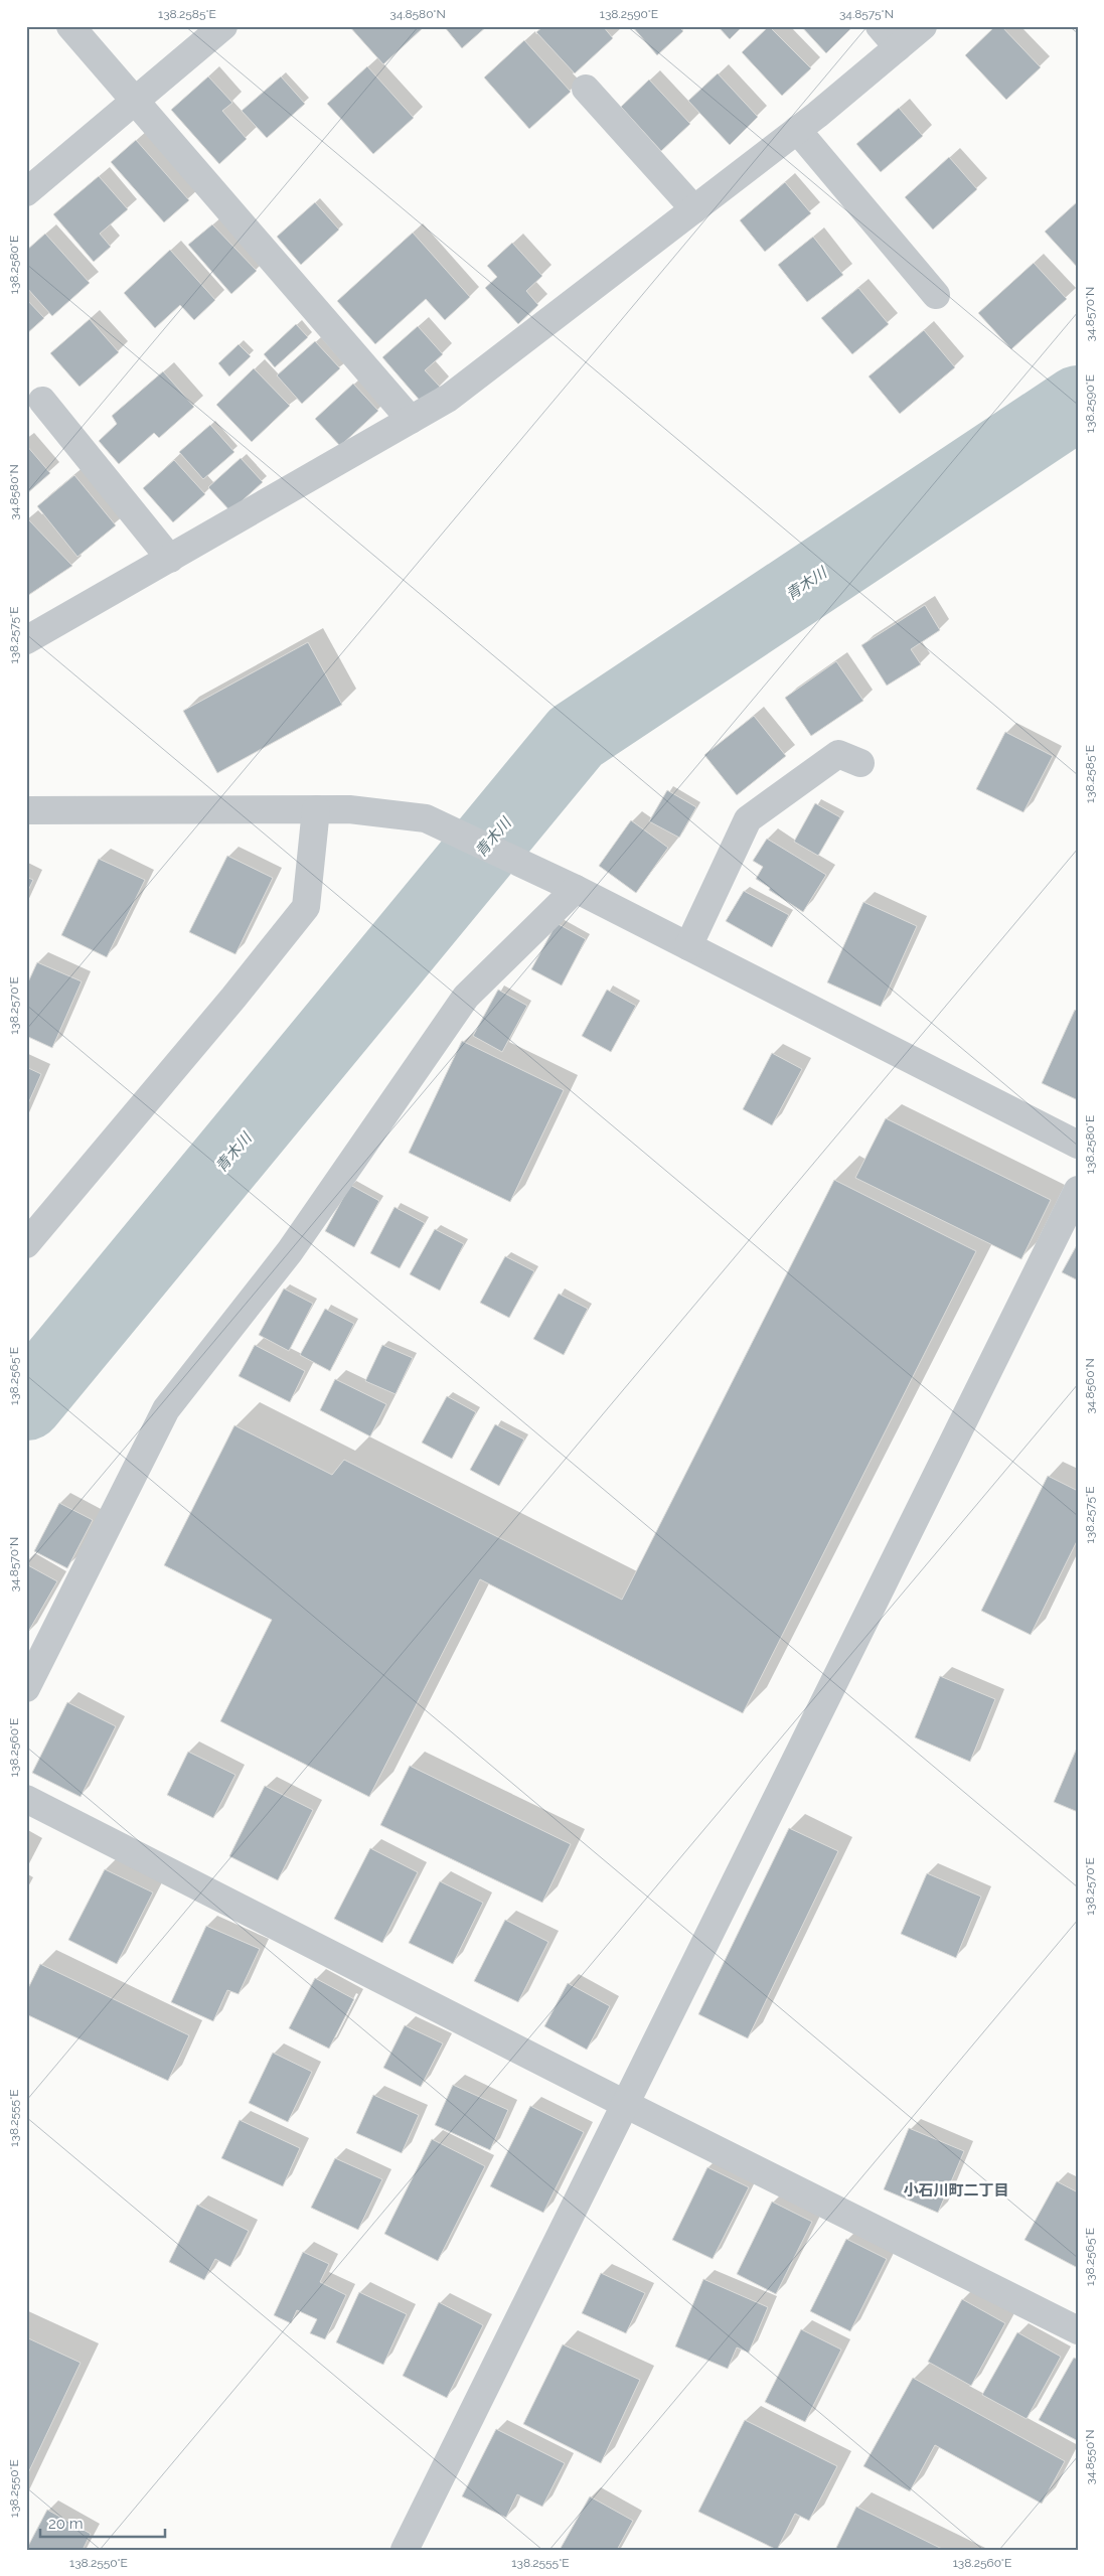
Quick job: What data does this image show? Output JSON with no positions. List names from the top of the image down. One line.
{"districts":["小石川町二丁目"],"water":["青木川"],"scale_bar":"20 m","coordinates":["138.2585°E","34.8580°N","138.2590°E","34.8575°N","138.2580°E","34.8570°N","138.2575°E","138.2570°E","138.2565°E","34.8560°N","138.2560°E","138.2555°E","34.8550°N","138.2550°E"]}
